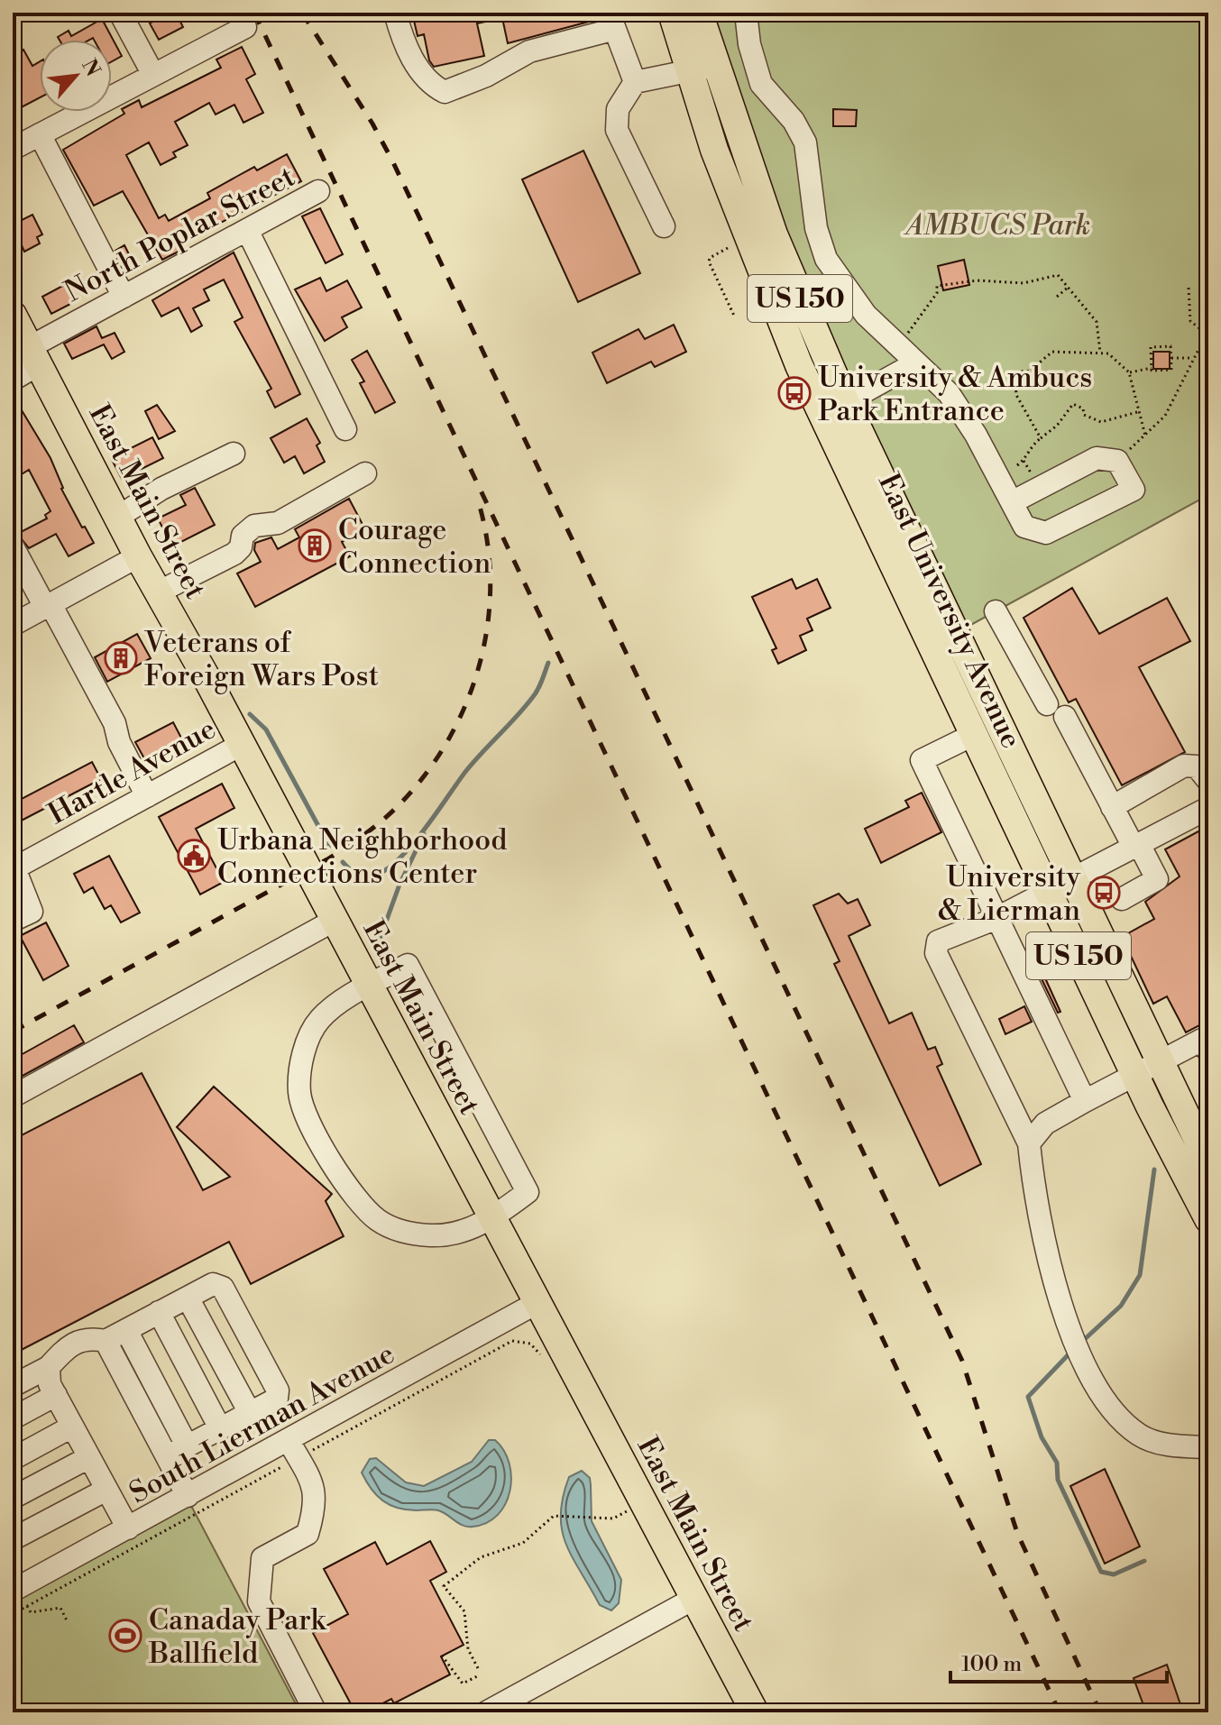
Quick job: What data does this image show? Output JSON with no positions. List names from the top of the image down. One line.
{"streets":{"main road":["US 150","East Main Street","East University Avenue"],"street":["North Poplar Street","Hartle Avenue","South Lierman Avenue"]},"crossings":[["North Poplar Street","East Main Street"],["East Main Street","Hartle Avenue"],["East Main Street","South Lierman Avenue"]],"parks":["AMBUCS Park"],"places":{"bus stop":["University & Ambucs Park Entrance","University & Lierman"],"building":["Courage Connection","Veterans of Foreign Wars Post"],"public building":["Urbana Neighborhood Connections Center"],"sports":["Canaday Park Ballfield"]},"scale_bar":"100 m","north":"top right"}
